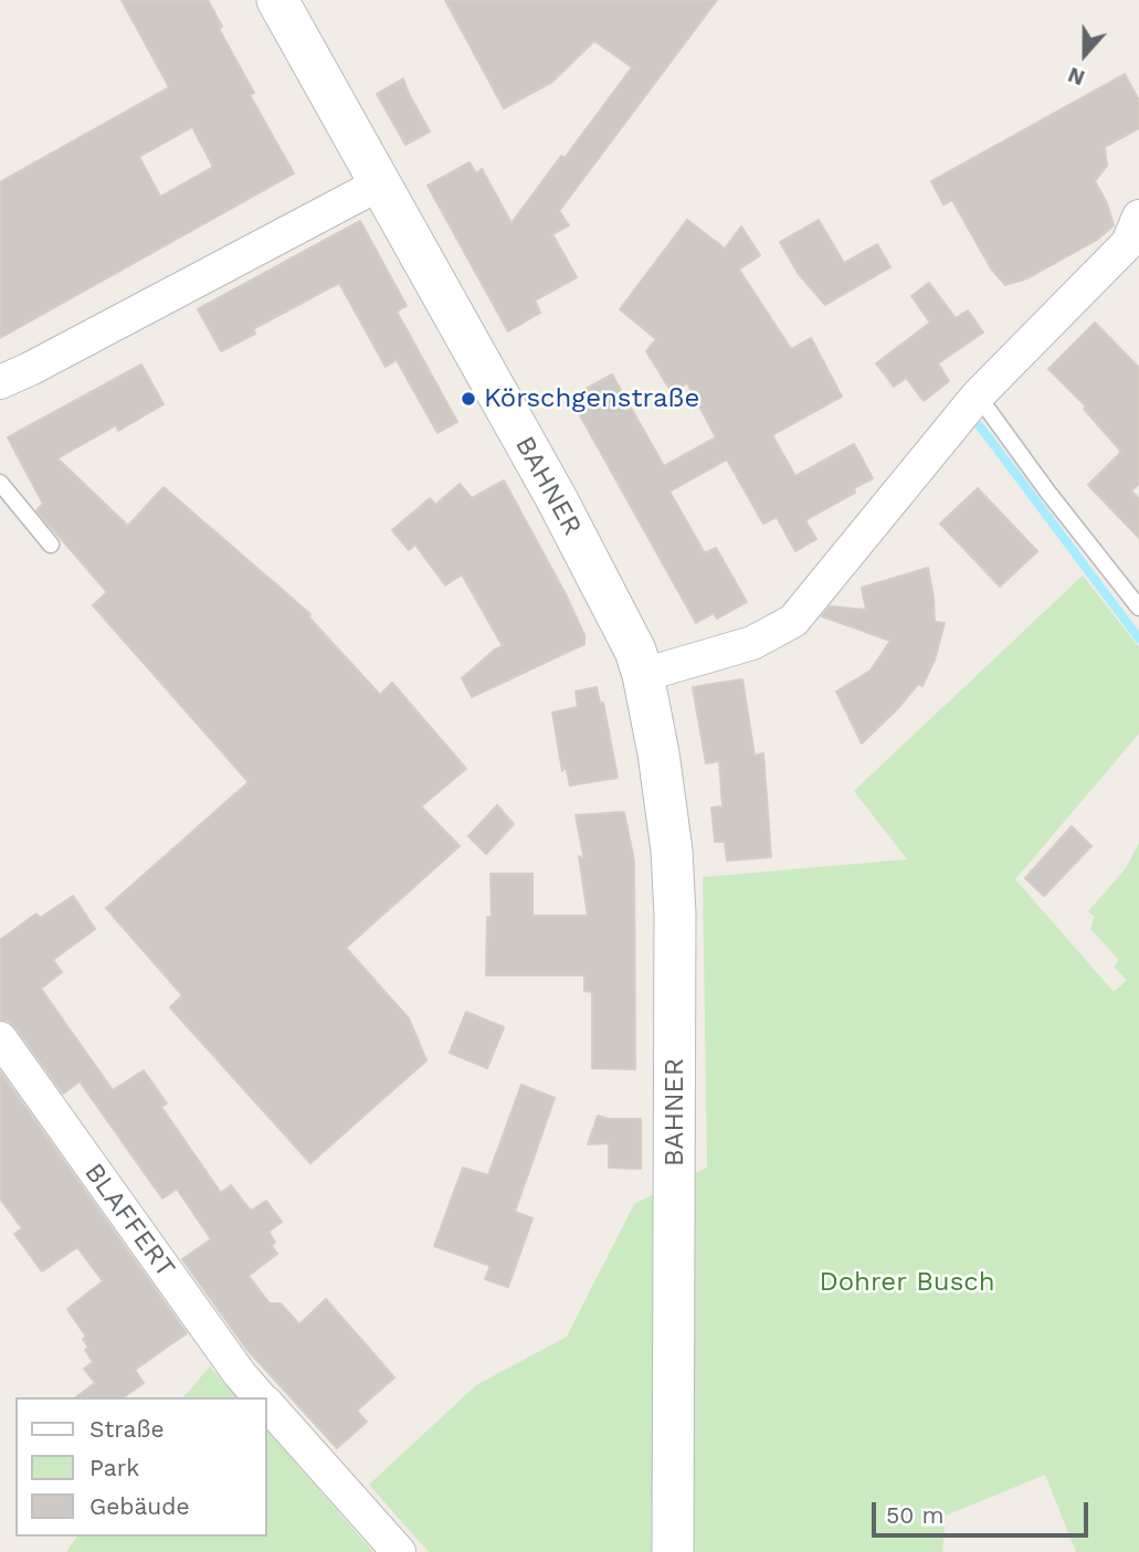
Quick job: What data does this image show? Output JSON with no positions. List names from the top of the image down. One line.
{"streets":{"street":["BAHNER","BLAFFERT"]},"parks":["Dohrer Busch"],"places":["Körschgenstraße"],"legend":["Straße","Park","Gebäude"],"scale_bar":"50 m","north":"bottom"}
